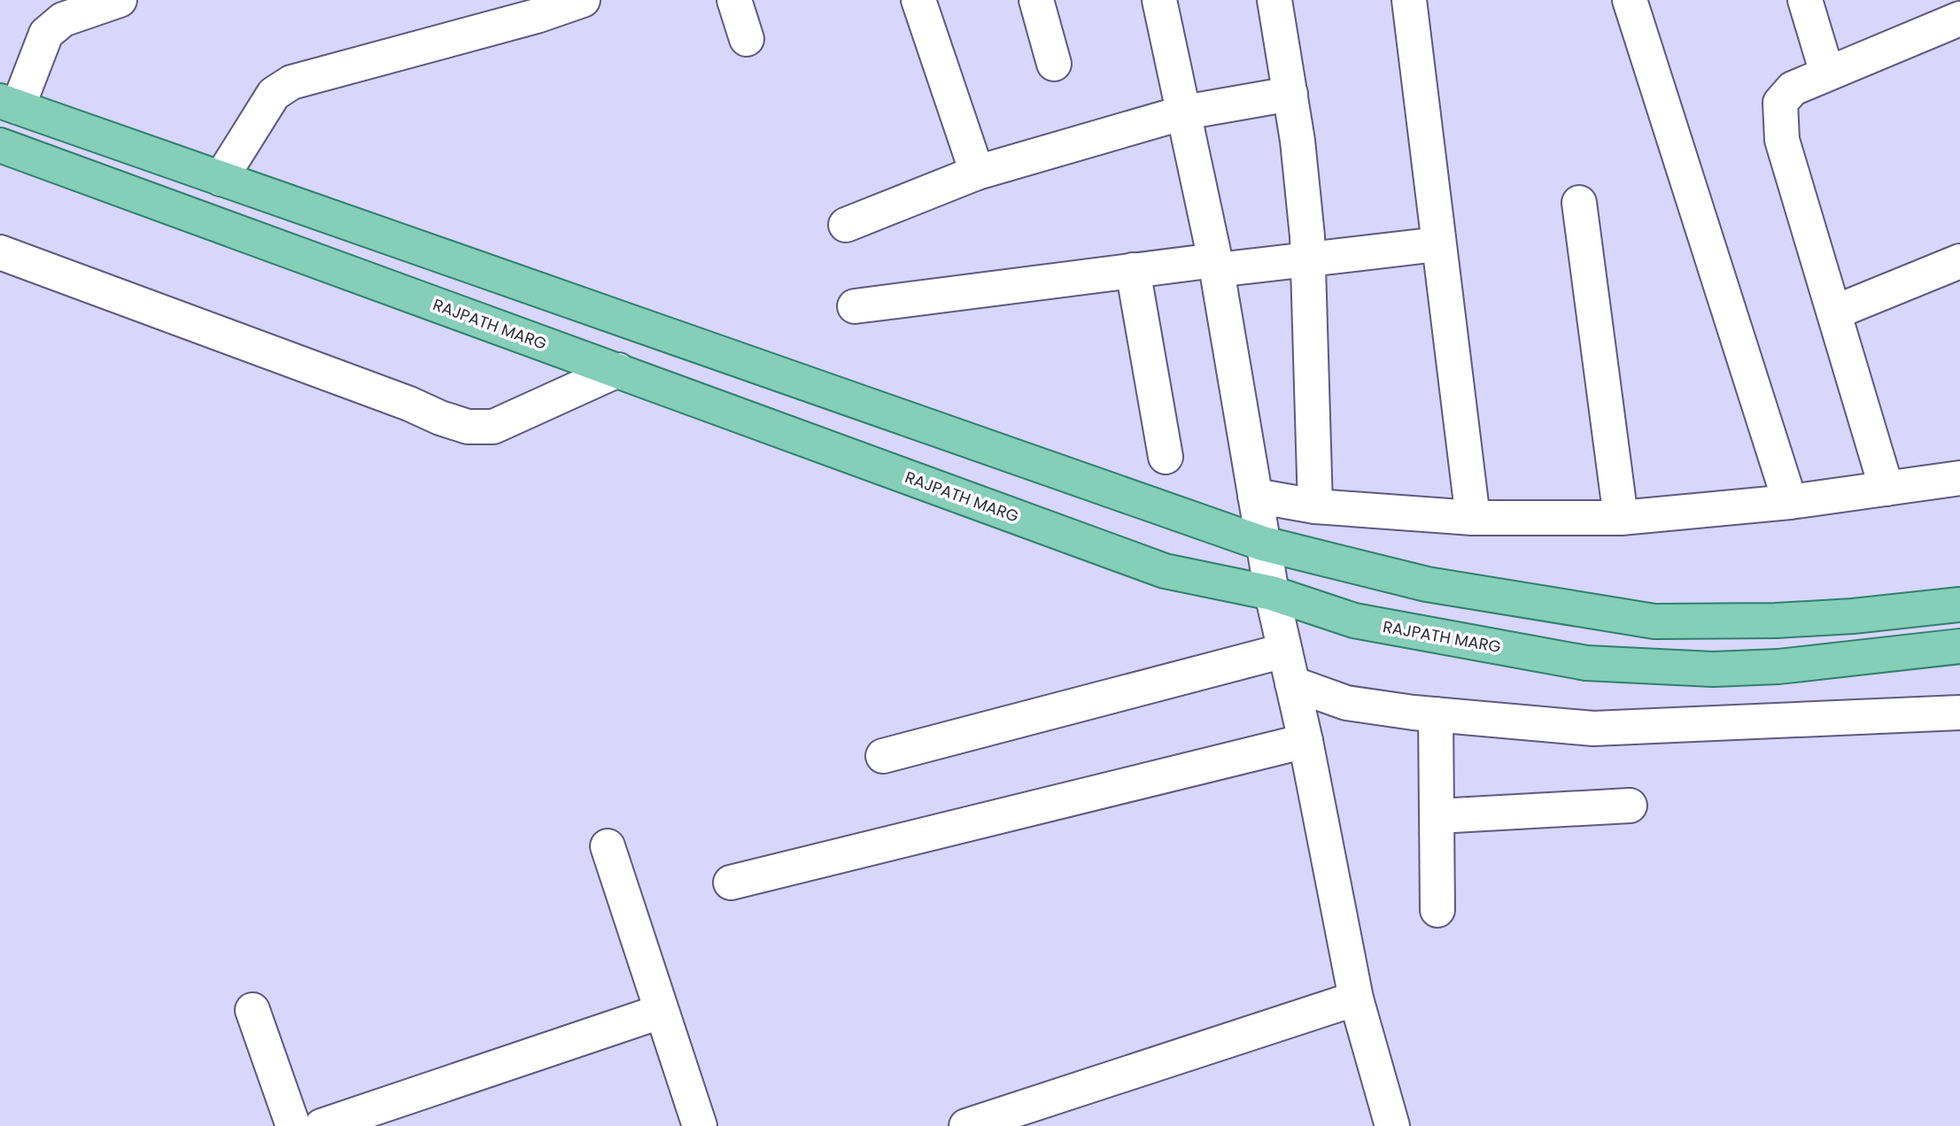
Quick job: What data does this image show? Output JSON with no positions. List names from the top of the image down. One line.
{"streets":{"main road":["RAJPATH MARG"]}}
